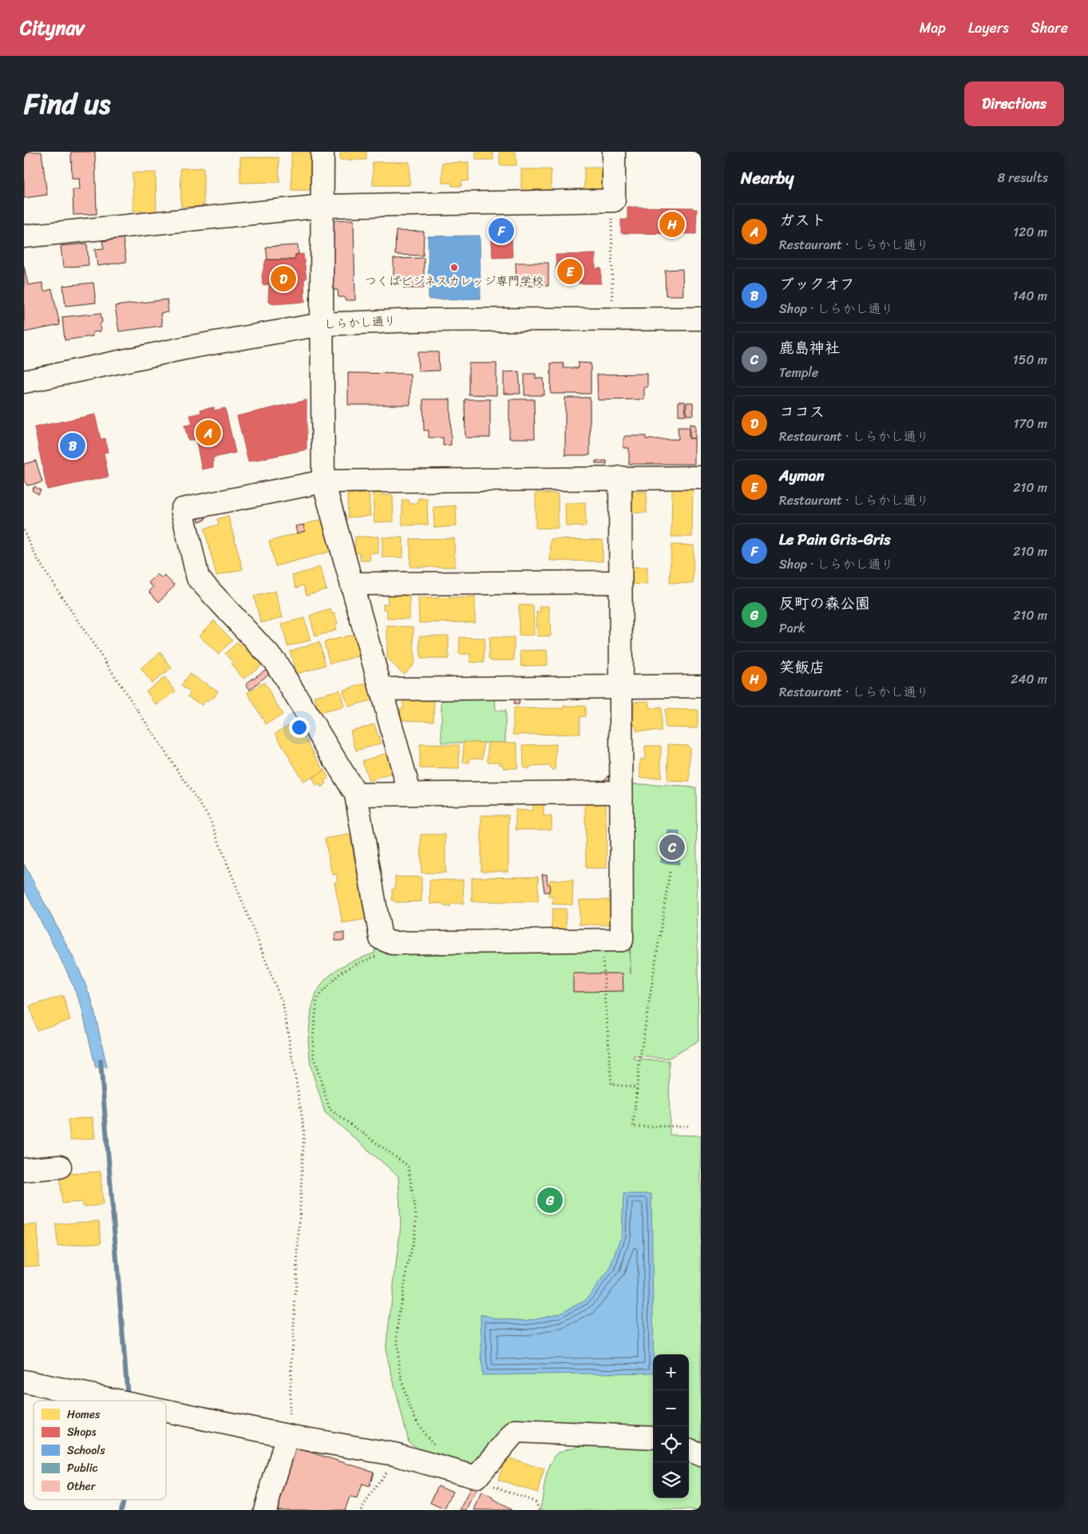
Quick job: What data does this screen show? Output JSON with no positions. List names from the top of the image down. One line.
{"streets":{"street":["しらかし通り"]},"places":["つくばビジネスカレッジ専門学校"],"legend":["Homes","Shops","Schools","Public","Other"],"page":{"header":"Citynav","nav":["Map","Layers","Share"],"title":"Find us","buttons":"Directions","heading":["Nearby","8 results"],"list":[{"mark":"A","name":"ガスト","note":"Restaurant · しらかし通り","value":"120 m"},{"mark":"B","name":"ブックオフ","note":"Shop · しらかし通り","value":"140 m"},{"mark":"C","name":"鹿島神社","note":"Temple","value":"150 m"},{"mark":"D","name":"ココス","note":"Restaurant · しらかし通り","value":"170 m"},{"mark":"E","name":"Ayman","note":"Restaurant · しらかし通り","value":"210 m"},{"mark":"F","name":"Le Pain Gris-Gris","note":"Shop · しらかし通り","value":"210 m"},{"mark":"G","name":"反町の森公園","note":"Park","value":"210 m"},{"mark":"H","name":"笑飯店","note":"Restaurant · しらかし通り","value":"240 m"}],"pins":["H","F","E","D","A","B","C","G"],"map_buttons":["+","−"]}}
